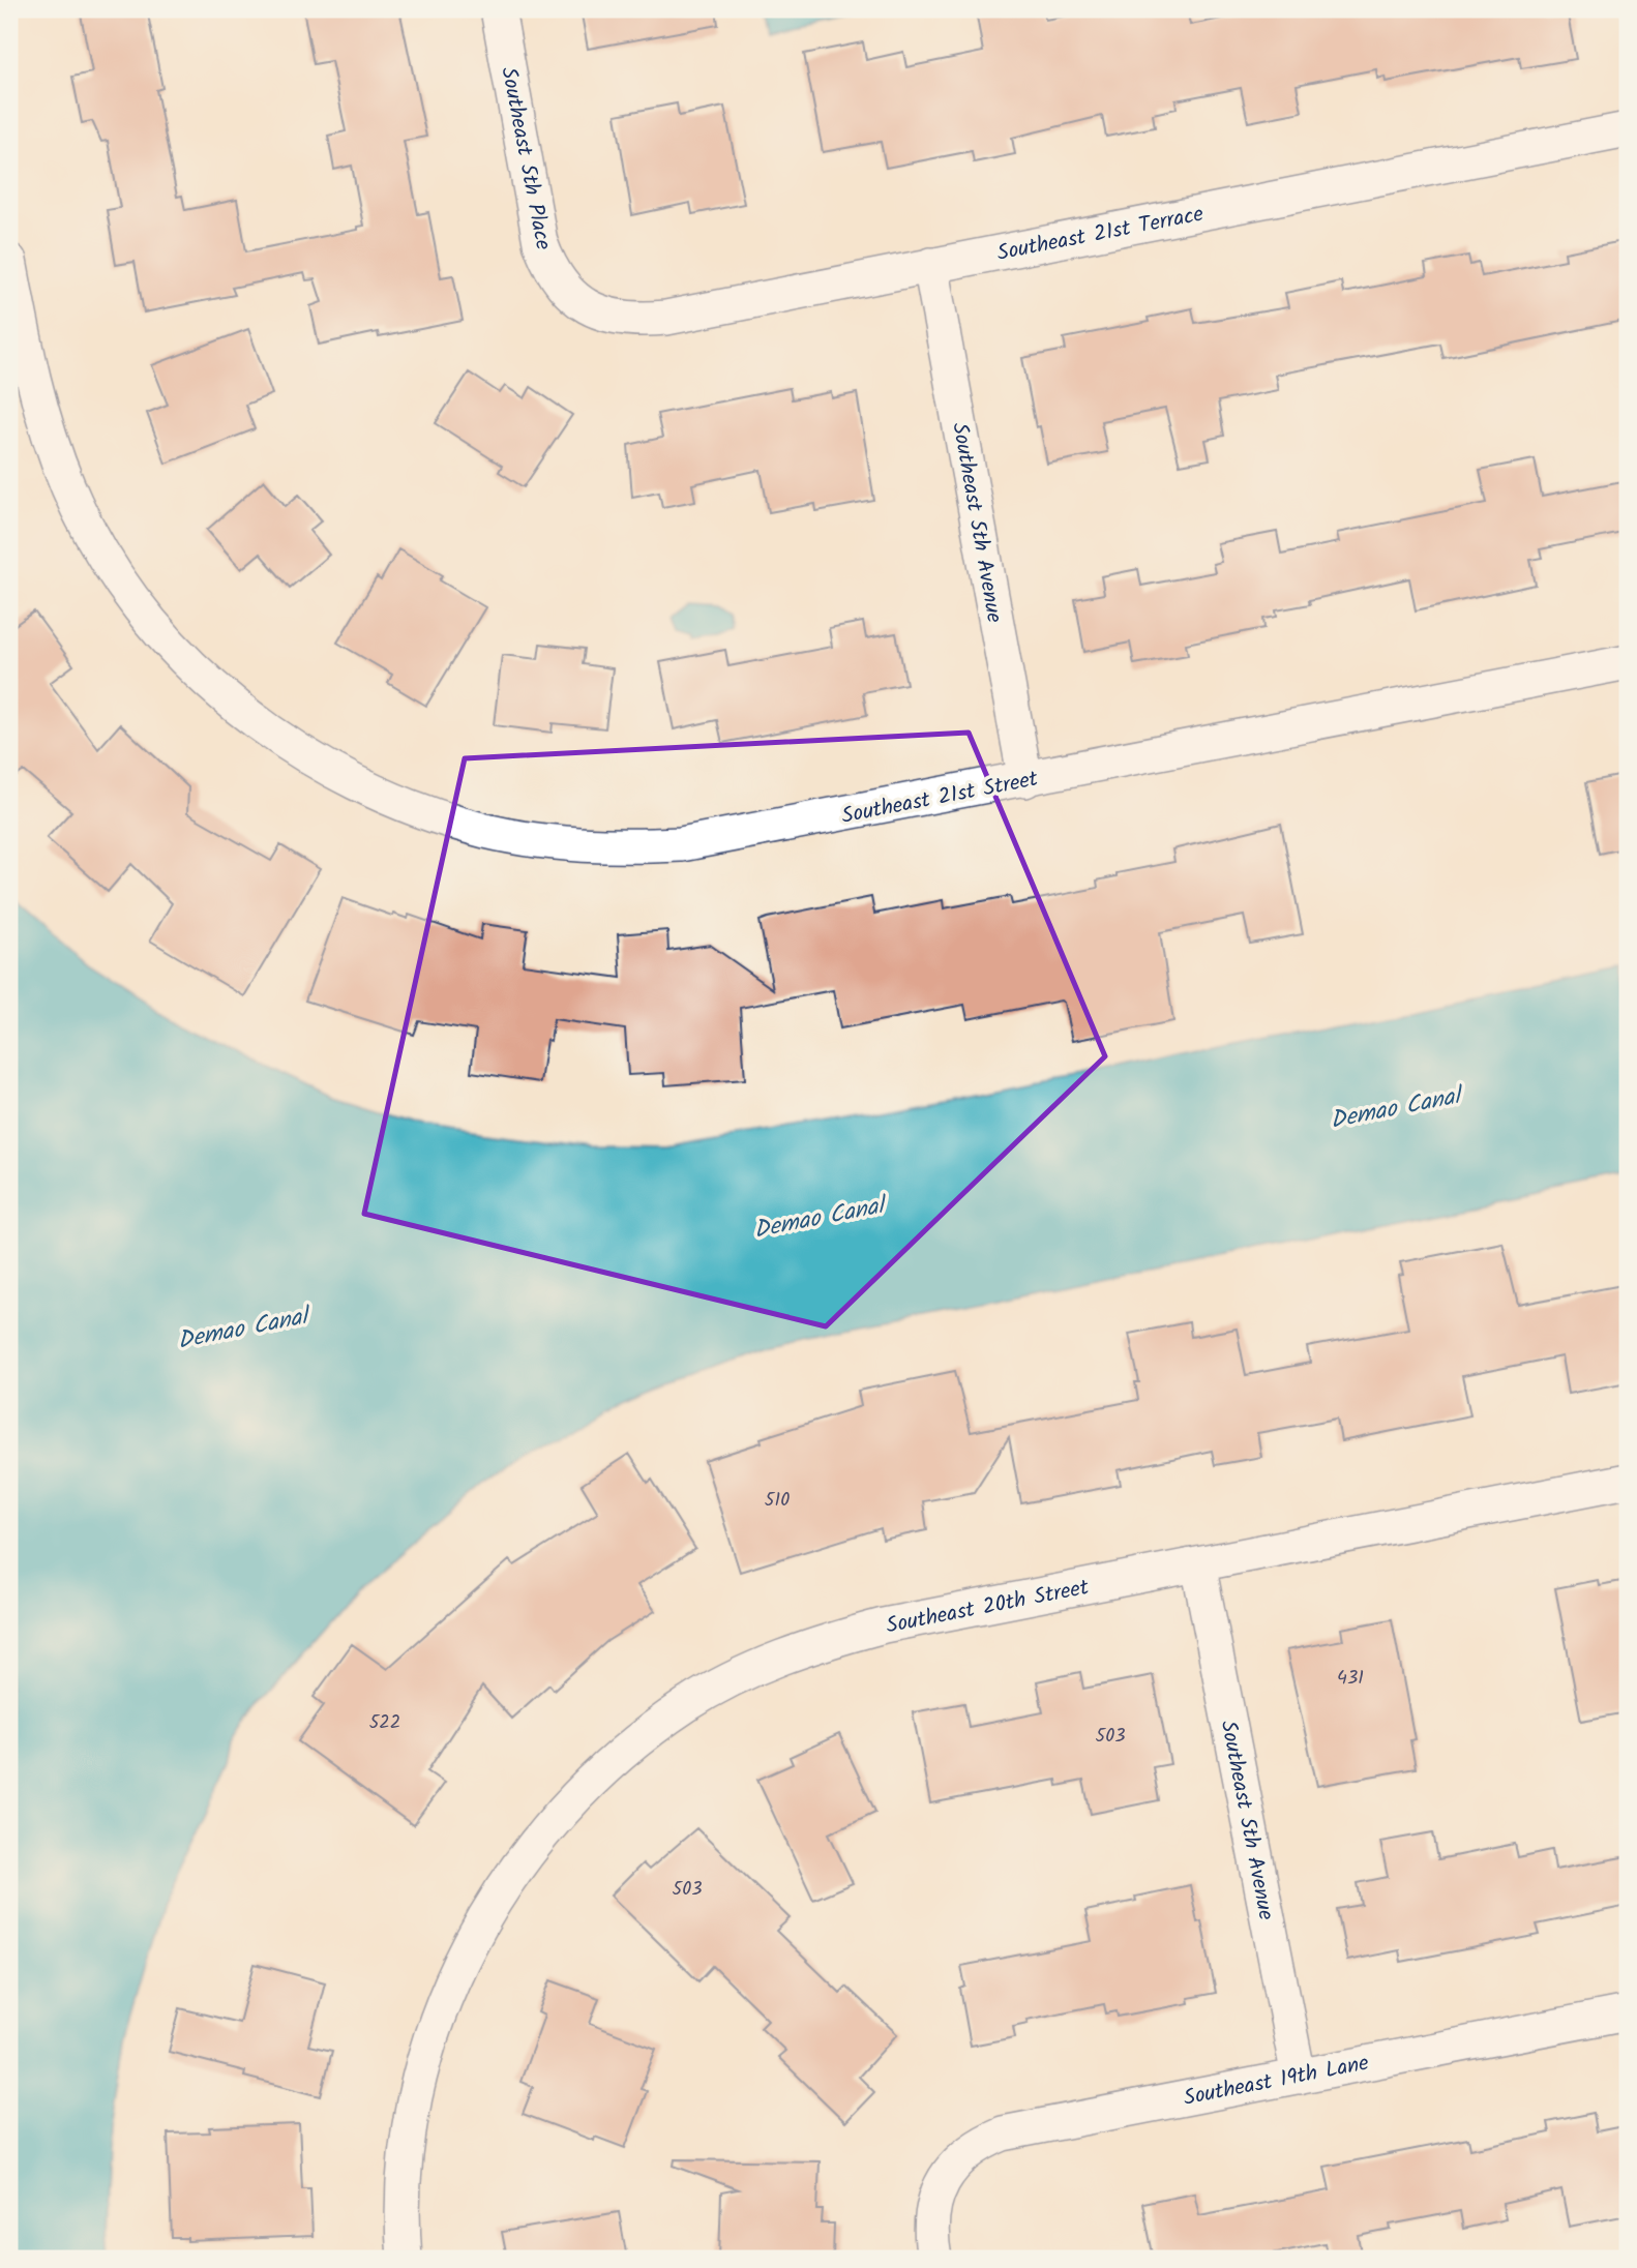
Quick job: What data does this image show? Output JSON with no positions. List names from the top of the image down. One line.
{"streets":{"street":["Southeast 5th Place","Southeast 21st Terrace","Southeast 5th Avenue","Southeast 21st Street","Southeast 20th Street","Southeast 19th Lane"]},"crossings":[["Southeast 5th Place","Southeast 21st Terrace"],["Southeast 21st Terrace","Southeast 5th Avenue"],["Southeast 5th Avenue","Southeast 21st Street"],["Southeast 5th Avenue","Southeast 20th Street"],["Southeast 5th Avenue","Southeast 19th Lane"]],"water":["Demao Canal"],"house_numbers":["510","431","522","503","503"]}
